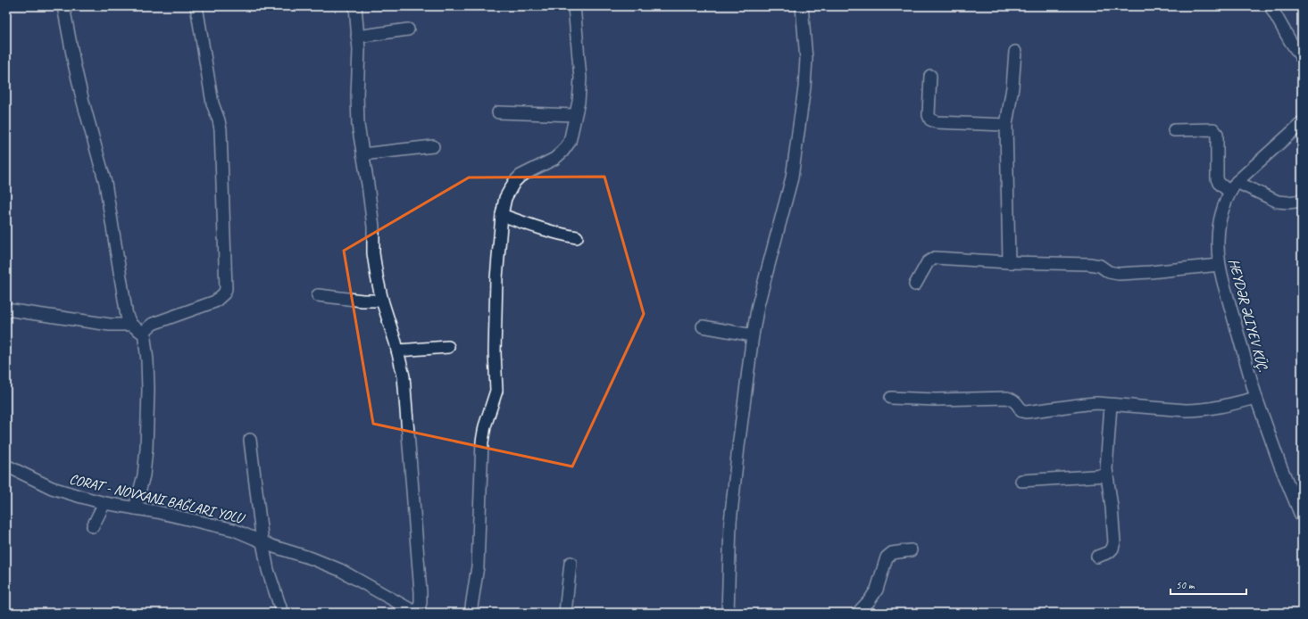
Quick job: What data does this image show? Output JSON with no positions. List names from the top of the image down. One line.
{"streets":{"street":["HEYDƏR ƏLIYEV KÜÇ."]},"scale_bar":"50 m"}
